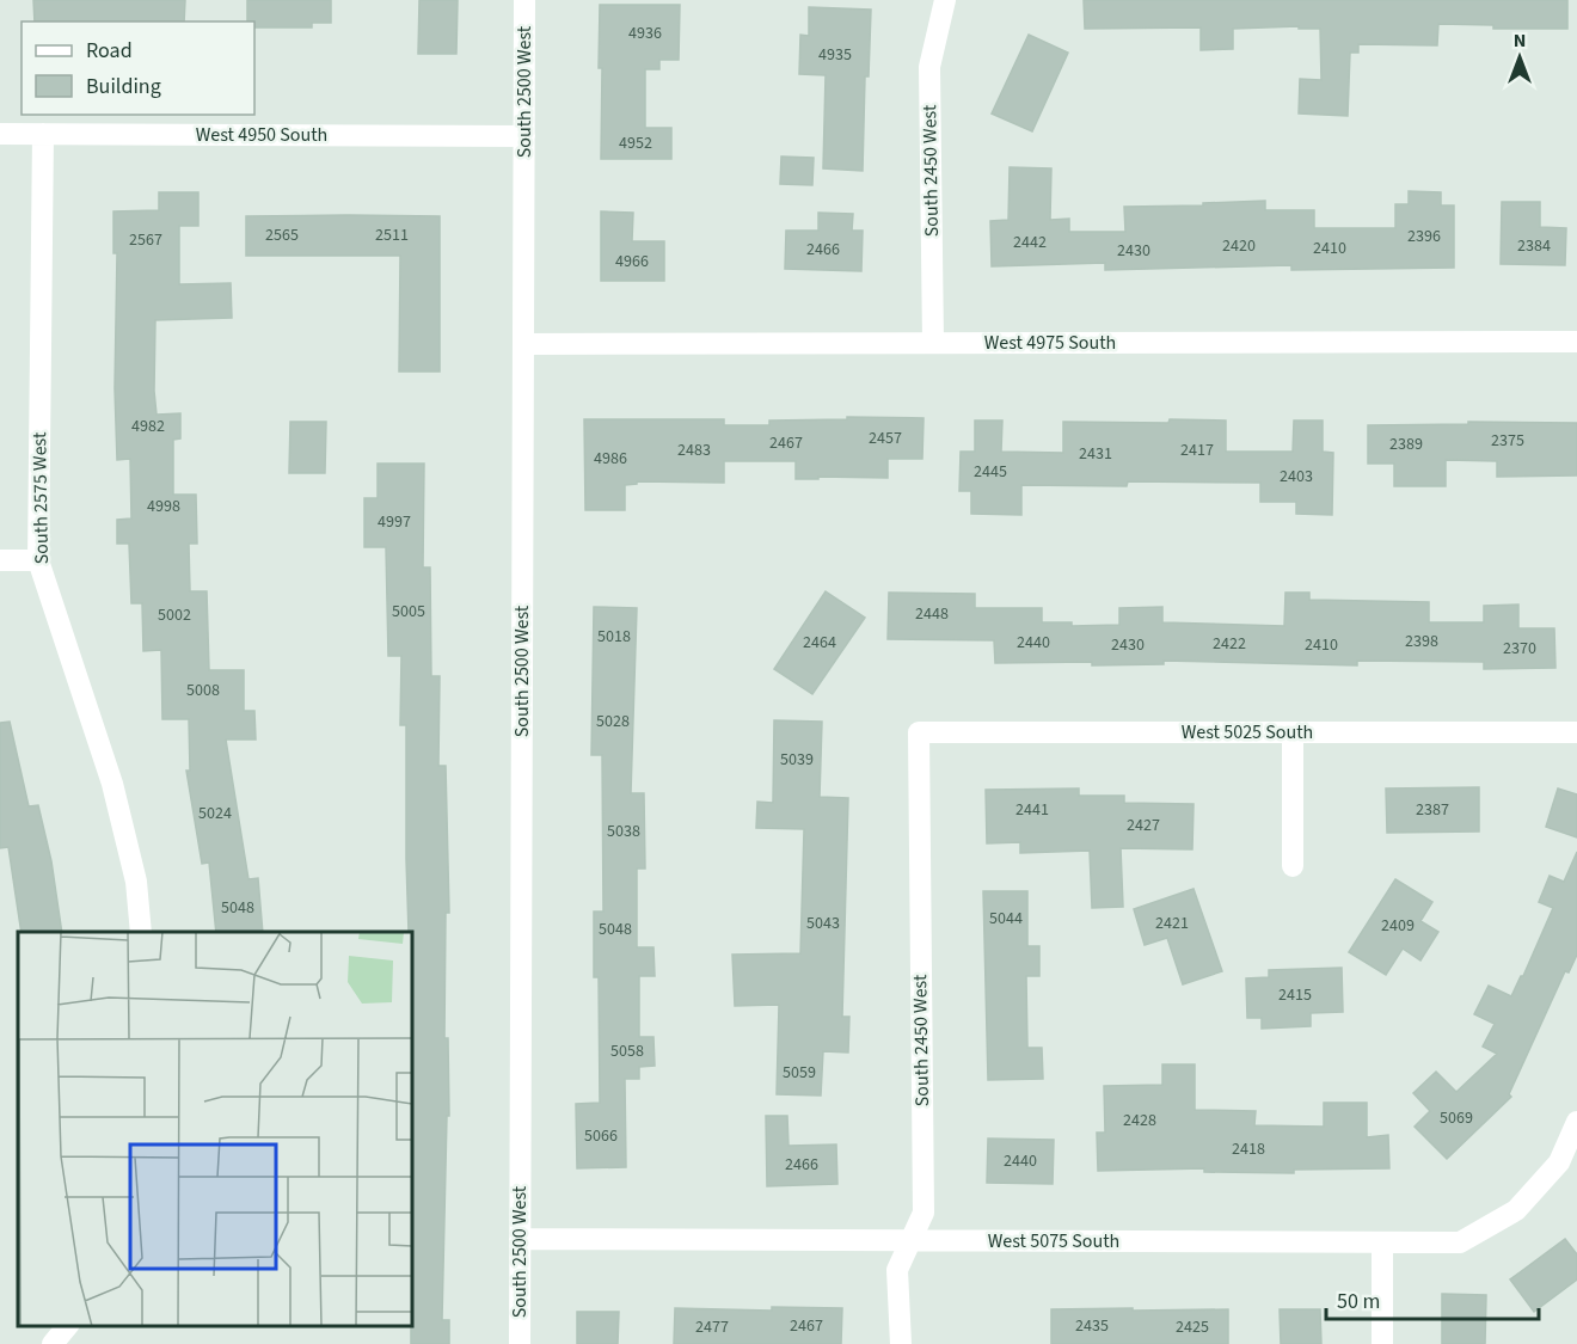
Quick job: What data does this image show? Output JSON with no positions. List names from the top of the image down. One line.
{"streets":{"street":["South 2500 West","West 4950 South","South 2450 West","West 4975 South","South 2575 West","West 5025 South","West 5075 South"]},"crossings":[["South 2500 West","West 4950 South"],["South 2500 West","West 4975 South"],["South 2500 West","West 5075 South"],["West 4950 South","South 2575 West"],["South 2450 West","West 4975 South"],["South 2450 West","West 5025 South"],["South 2450 West","West 5075 South"]],"house_numbers":["4936","4935","4952","2565","2511","2396","2567","2442","2420","2384","2410","2466","2430","4966","4982","2457","2375","2467","2389","2483","2417","2431","4986","2445","2403","4998","4997","5005","2448","5002","5018","2398","2464","2440","2422","2430","2410","2370","5008","5028","5039","2441","2387","5024","2427","5038","5048","5044","5043","2421","2409","5048","2415","5058","5059","5069","2428","5066","2418","2440","2466","2467","2435","2477","2425"],"legend":["Road","Building"],"scale_bar":"50 m","north":"top"}
